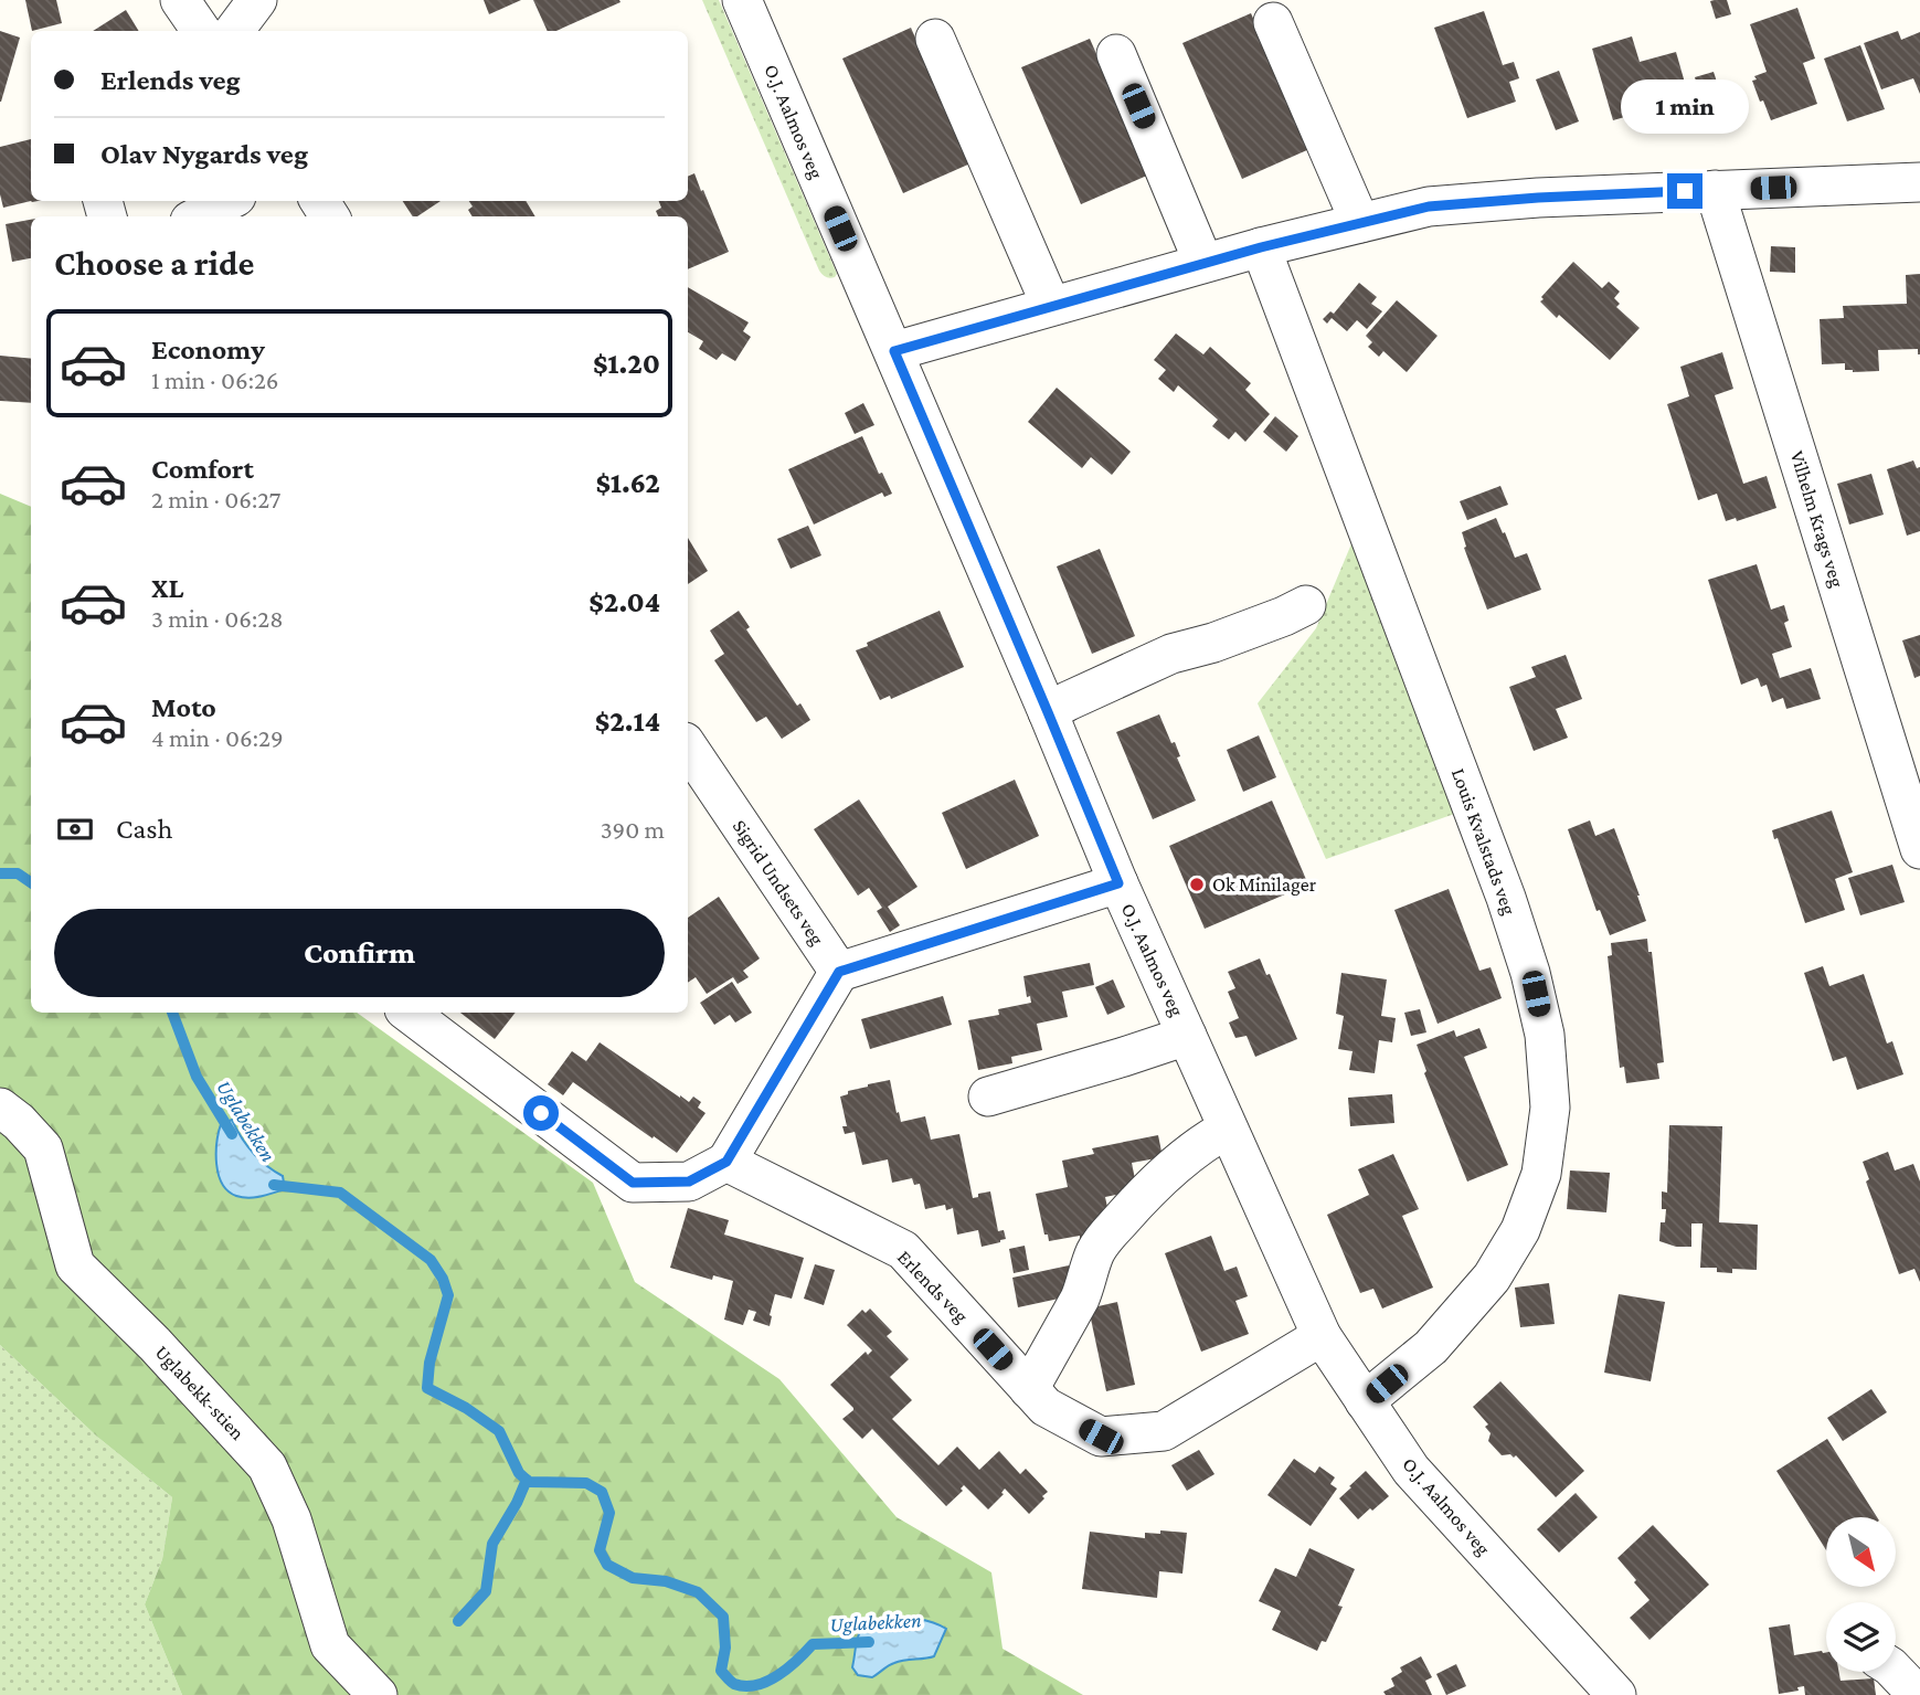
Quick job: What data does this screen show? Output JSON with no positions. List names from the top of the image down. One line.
{"streets":{"street":["O.J. Aalmos veg","Vilhelm Krags veg","Louis Kvalstads veg","Sigrid Undsets veg","Erlends veg","Uglabekk-stien"]},"crossings":[["O.J. Aalmos veg","Louis Kvalstads veg"],["O.J. Aalmos veg","Erlends veg"]],"water":["Uglabekken"],"places":["Ok Minilager"],"north":"bottom right","page":{"banner":["Erlends veg","Olav Nygards veg"],"bubble":"1 min","heading":"Choose a ride","list":[{"name":"Economy","note":"1 min · 06:26","value":"$1.20"},{"name":"Comfort","note":"2 min · 06:27","value":"$1.62"},{"name":"XL","note":"3 min · 06:28","value":"$2.04"},{"name":"Moto","note":"4 min · 06:29","value":"$2.14"}],"pay":["Cash","390 m"],"buttons":"Confirm"}}
